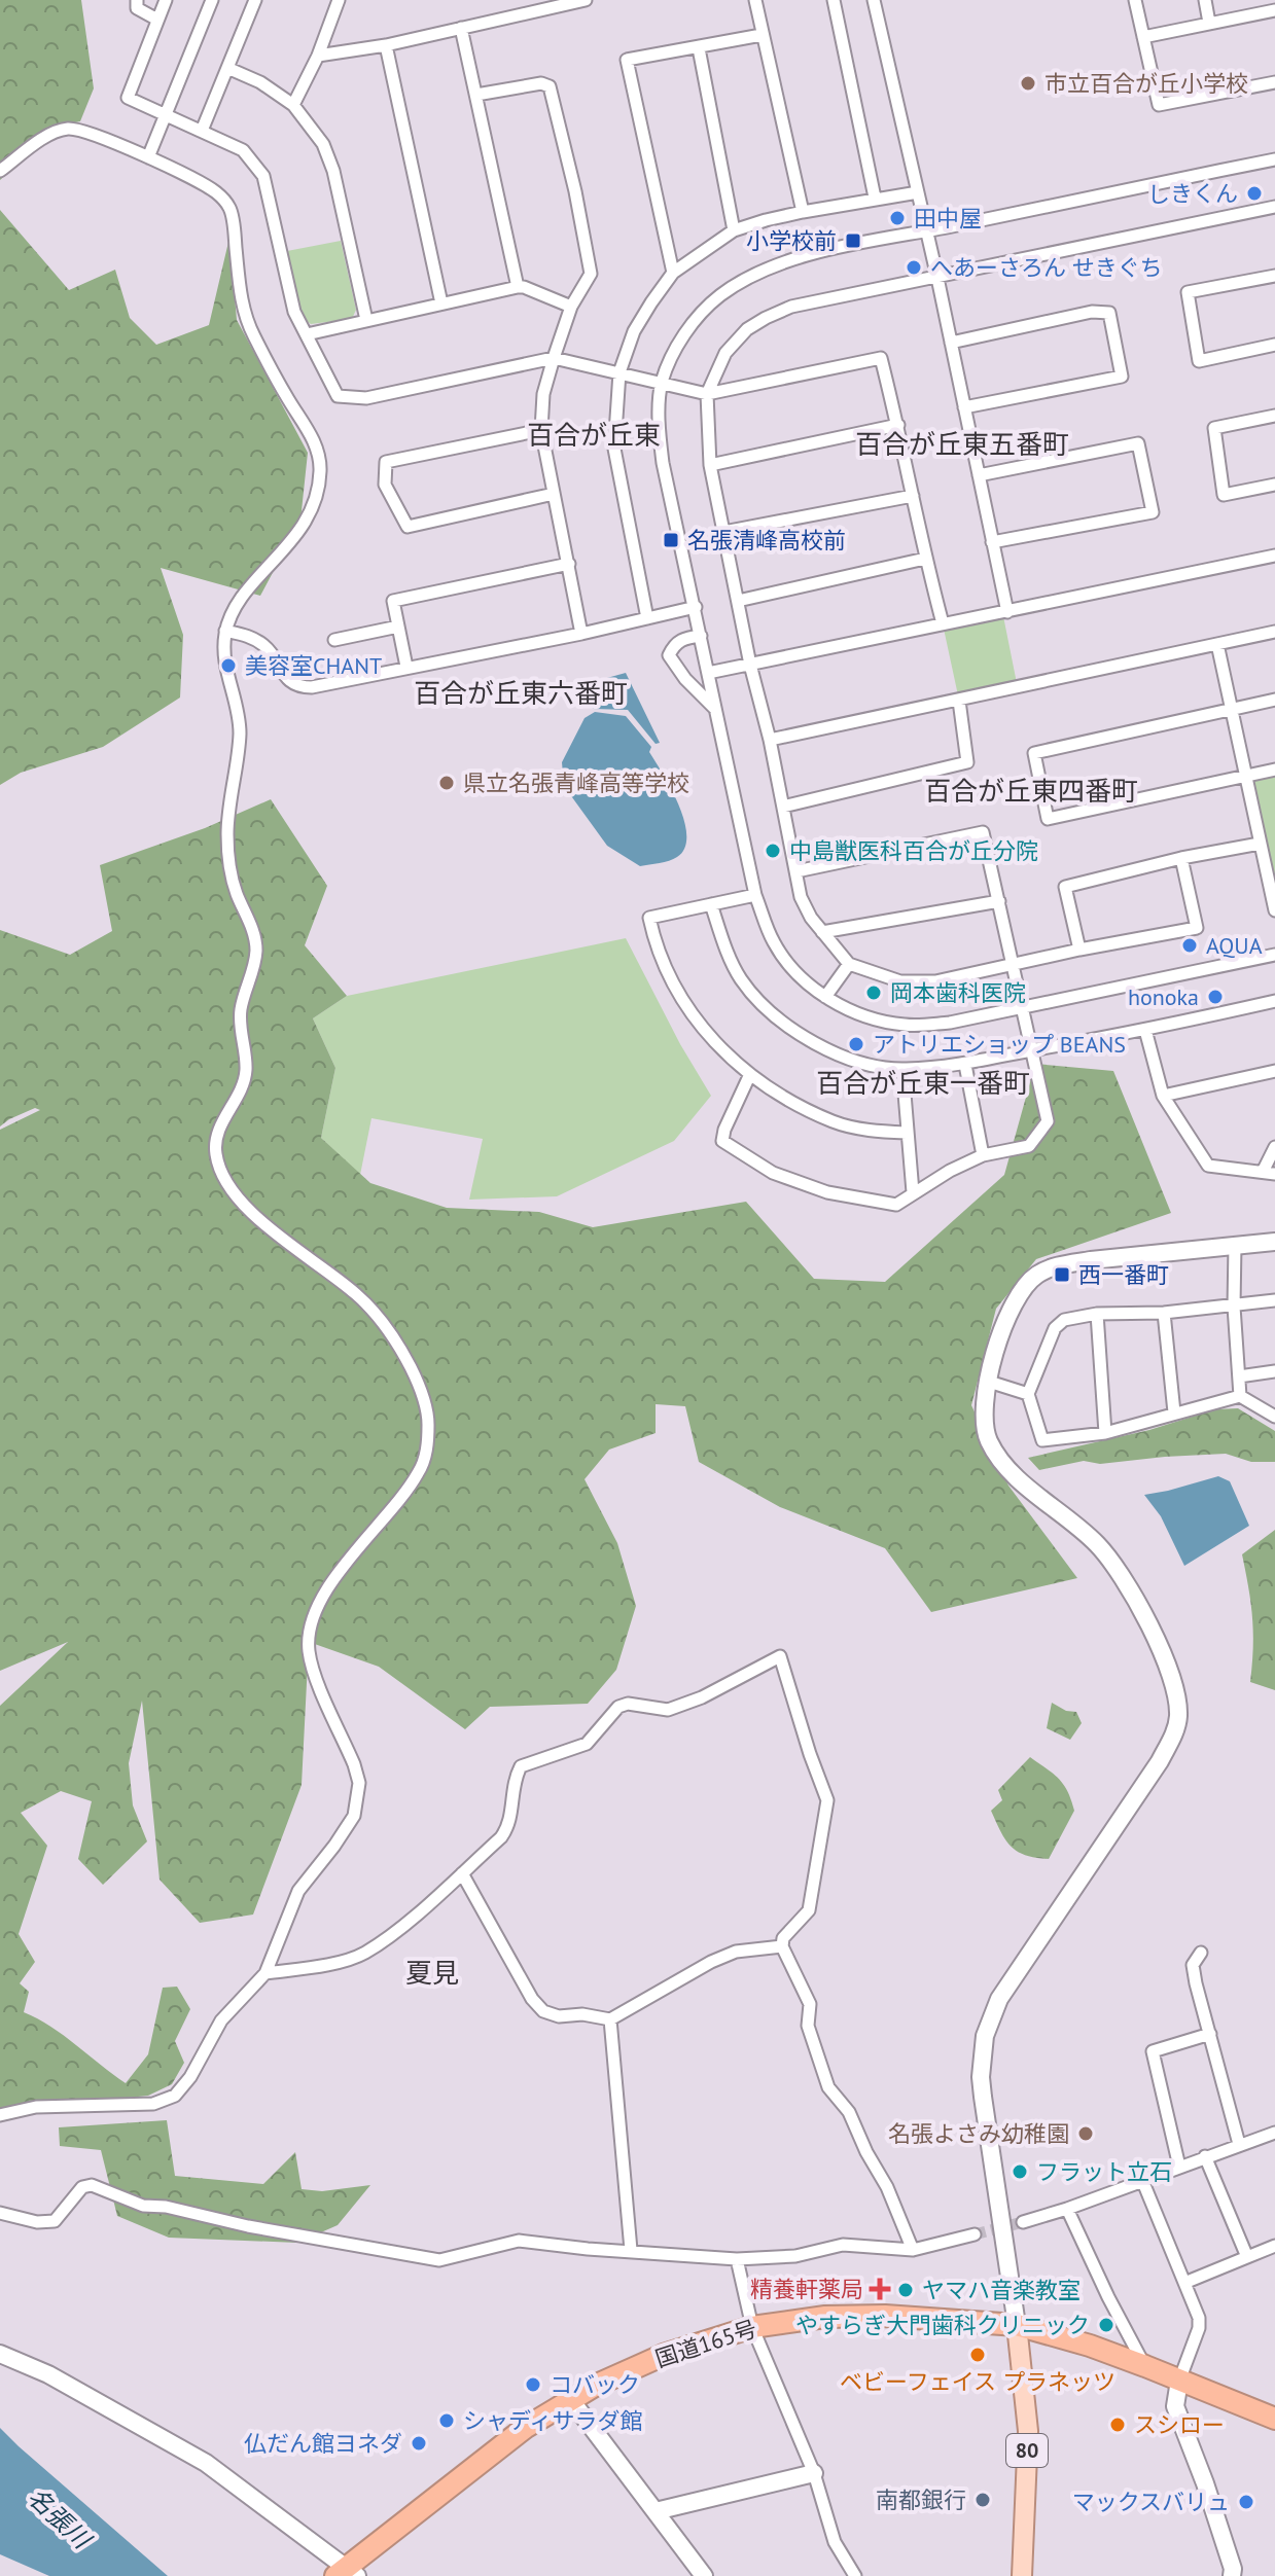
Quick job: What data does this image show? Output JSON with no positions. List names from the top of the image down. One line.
{"streets":{"highway":["国道165号"],"main road":["80"]},"crossings":[["国道165号","80"]],"districts":["百合が丘東","百合が丘東五番町","百合が丘東六番町","百合が丘東四番町","百合が丘東一番町","夏見"],"water":["名張川"],"places":{"other":["市立百合が丘小学校","しきくん","田中屋","へあーさろん せきぐち","美容室CHANT","県立名張青峰高等学校","中島獣医科百合が丘分院","AQUA","岡本歯科医院","honoka","アトリエショップ BEANS","名張よさみ幼稚園","フラット立石","ヤマハ音楽教室","やすらぎ大門歯科クリニック","ベビーフェイス プラネッツ","コバック","シャディサラダ館","スシロー","仏だん館ヨネダ","南都銀行","マックスバリュ"],"transit":["小学校前","名張清峰高校前","西一番町"],"health":["精養軒薬局"]}}
